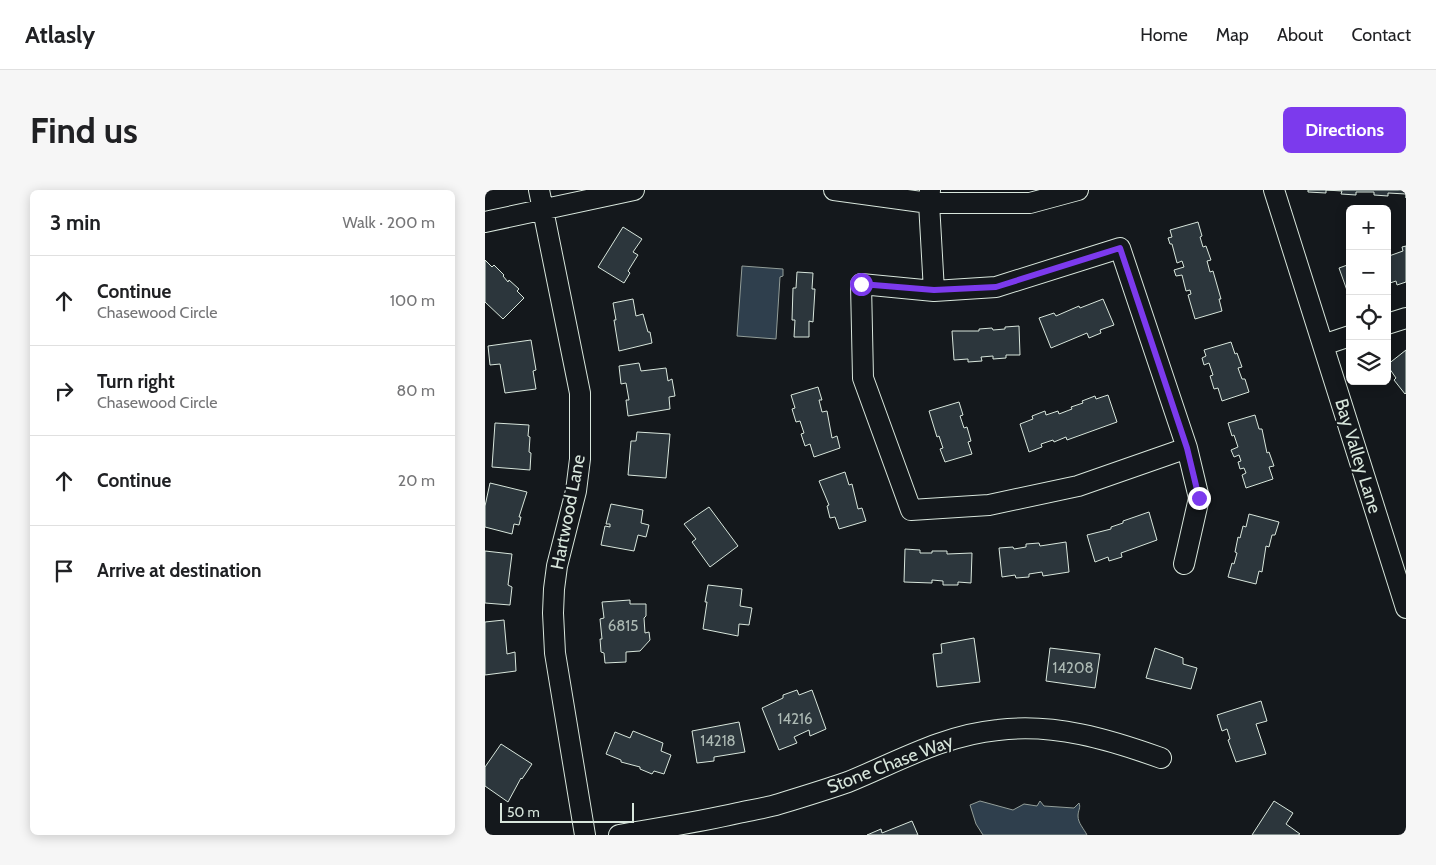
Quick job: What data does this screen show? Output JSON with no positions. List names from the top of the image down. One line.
{"streets":{"street":["Bay Valley Lane","Hartwood Lane","Stone Chase Way"]},"house_numbers":["6815","14208","14216","14218"],"scale_bar":"50 m","page":{"header":"Atlasly","nav":["Home","Map","About","Contact"],"buttons":"Directions","title":"Find us","heading":["3 min","Walk · 200 m"],"map_buttons":["+","−"],"list":[["Continue","Chasewood Circle","100 m"],["Turn right","Chasewood Circle","80 m"],["Continue","20 m"],"Arrive at destination"],"scale":"50 m"}}
